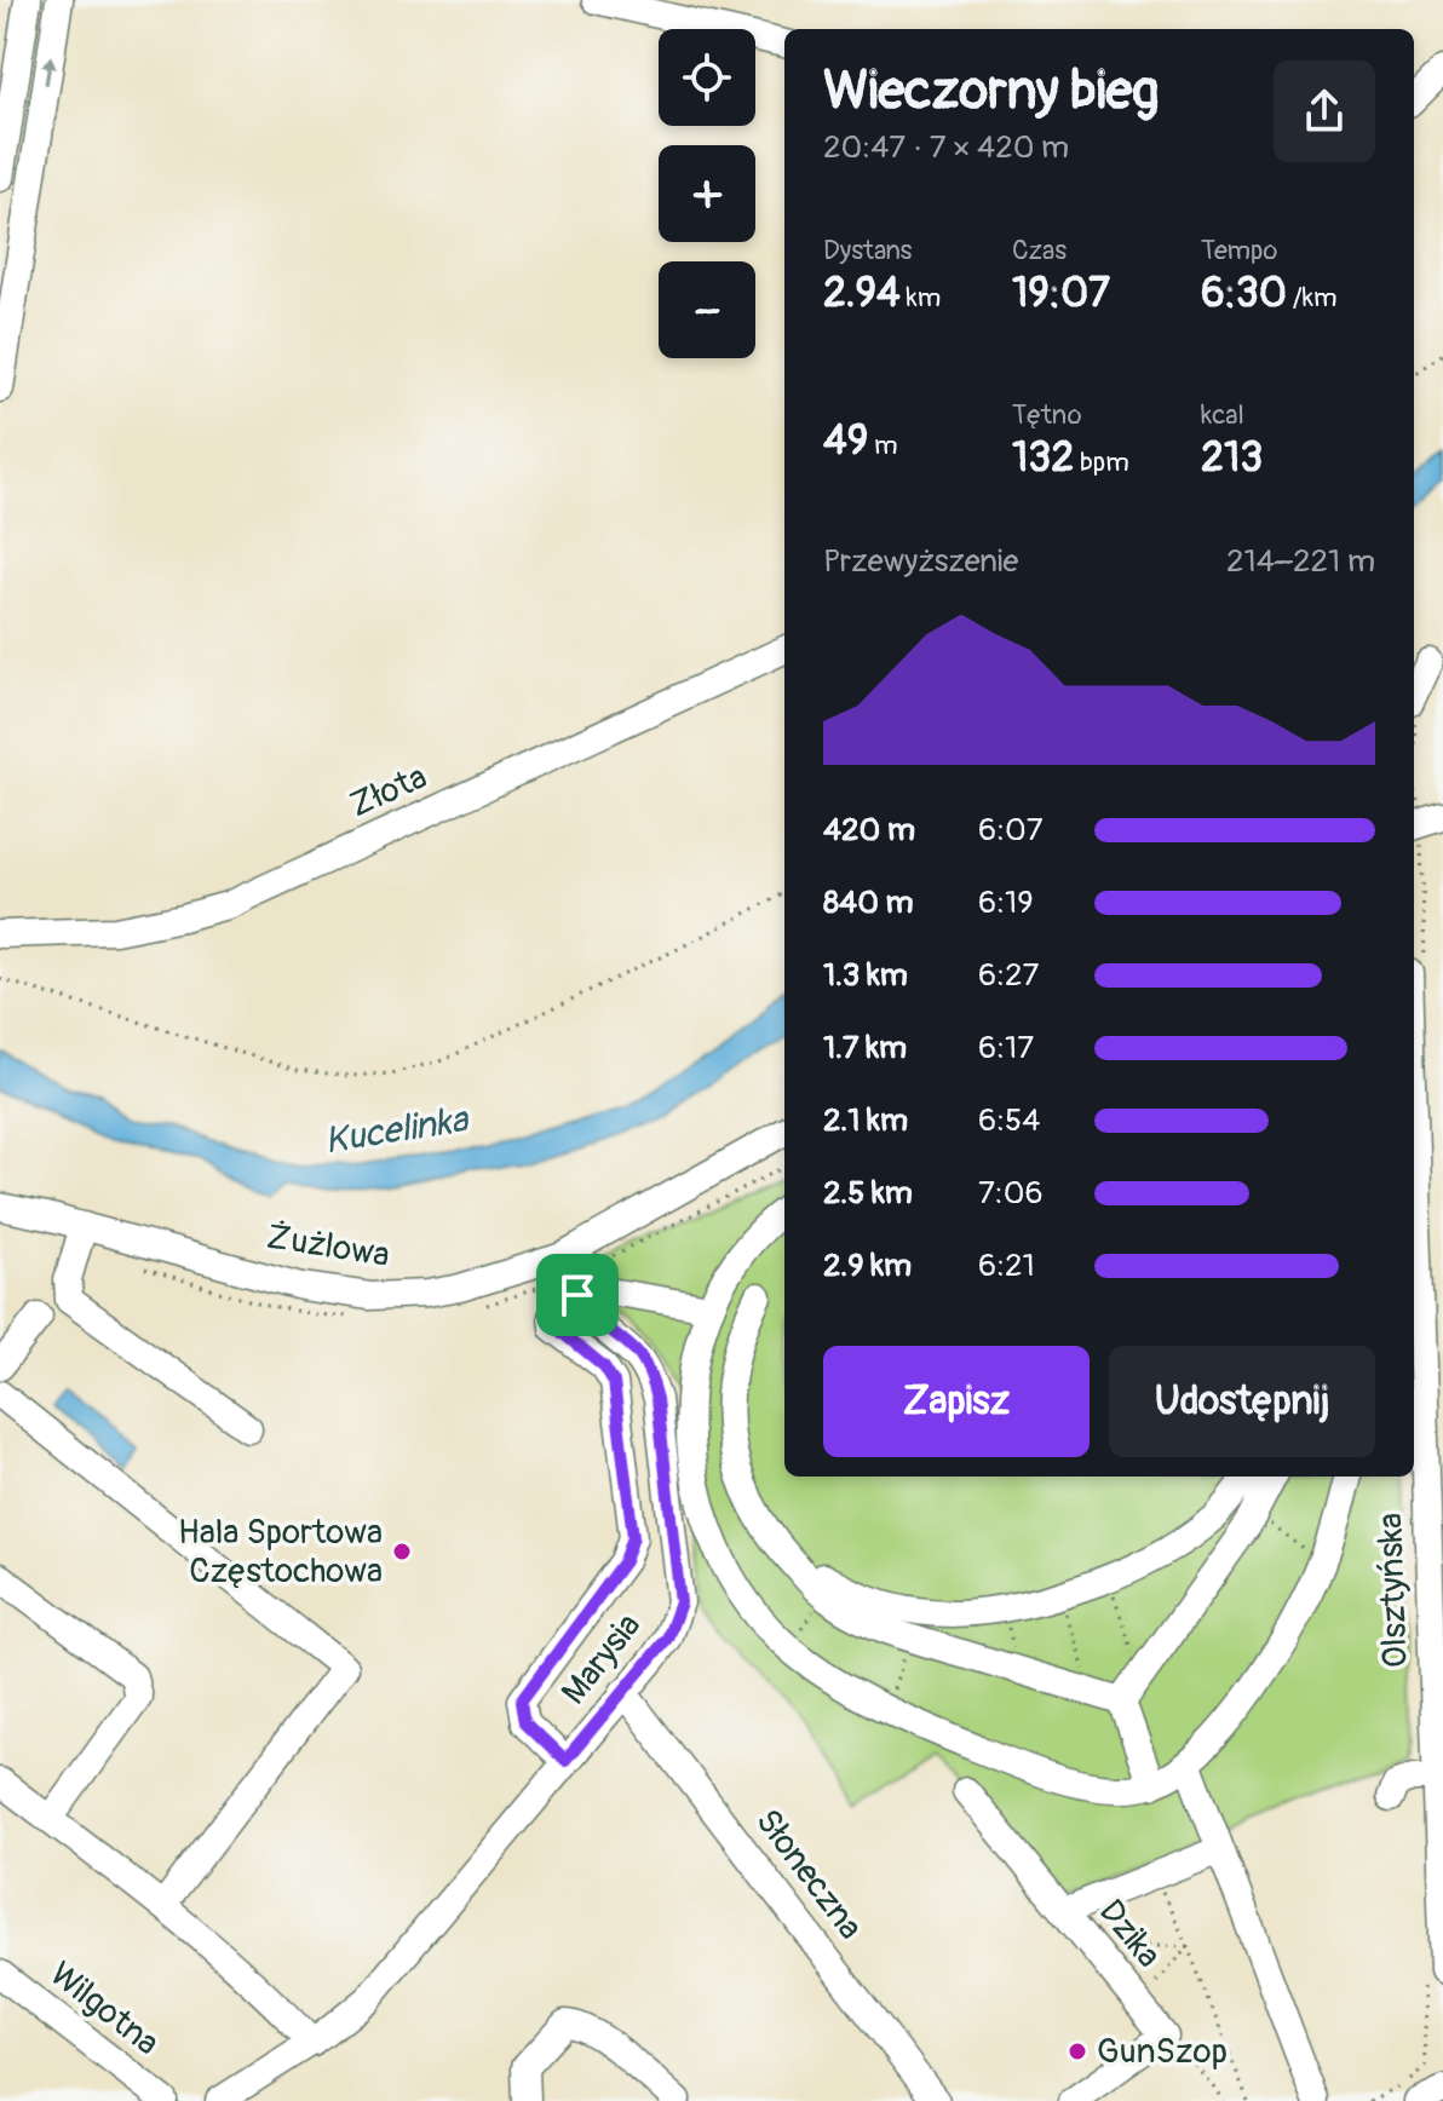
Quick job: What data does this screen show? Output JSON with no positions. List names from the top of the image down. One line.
{"streets":{"street":["Złota","Żużlowa","Olsztyńska","Marysia","Słoneczna","Dzika","Wilgotna"]},"crossings":[["Żużlowa","Marysia"],["Marysia","Słoneczna"]],"water":["Kucelinka"],"places":["Hala Sportowa Częstochowa","GunSzop"],"page":{"map_buttons":["+","−"],"heading":["Wieczorny bieg","20:47 · 7 × 420 m"],"stats":[["Dystans","2.94 km"],["Czas","19:07"],["Tempo","6:30 /km"],["49 m"],["Tętno","132 bpm"],["kcal","213"]],"chart":["Przewyższenie","214–221 m"],"list":[{"name":"420 m","note":"6:07"},{"name":"840 m","note":"6:19"},{"name":"1.3 km","note":"6:27"},{"name":"1.7 km","note":"6:17"},{"name":"2.1 km","note":"6:54"},{"name":"2.5 km","note":"7:06"},{"name":"2.9 km","note":"6:21"}],"buttons":["Zapisz","Udostępnij"]}}
